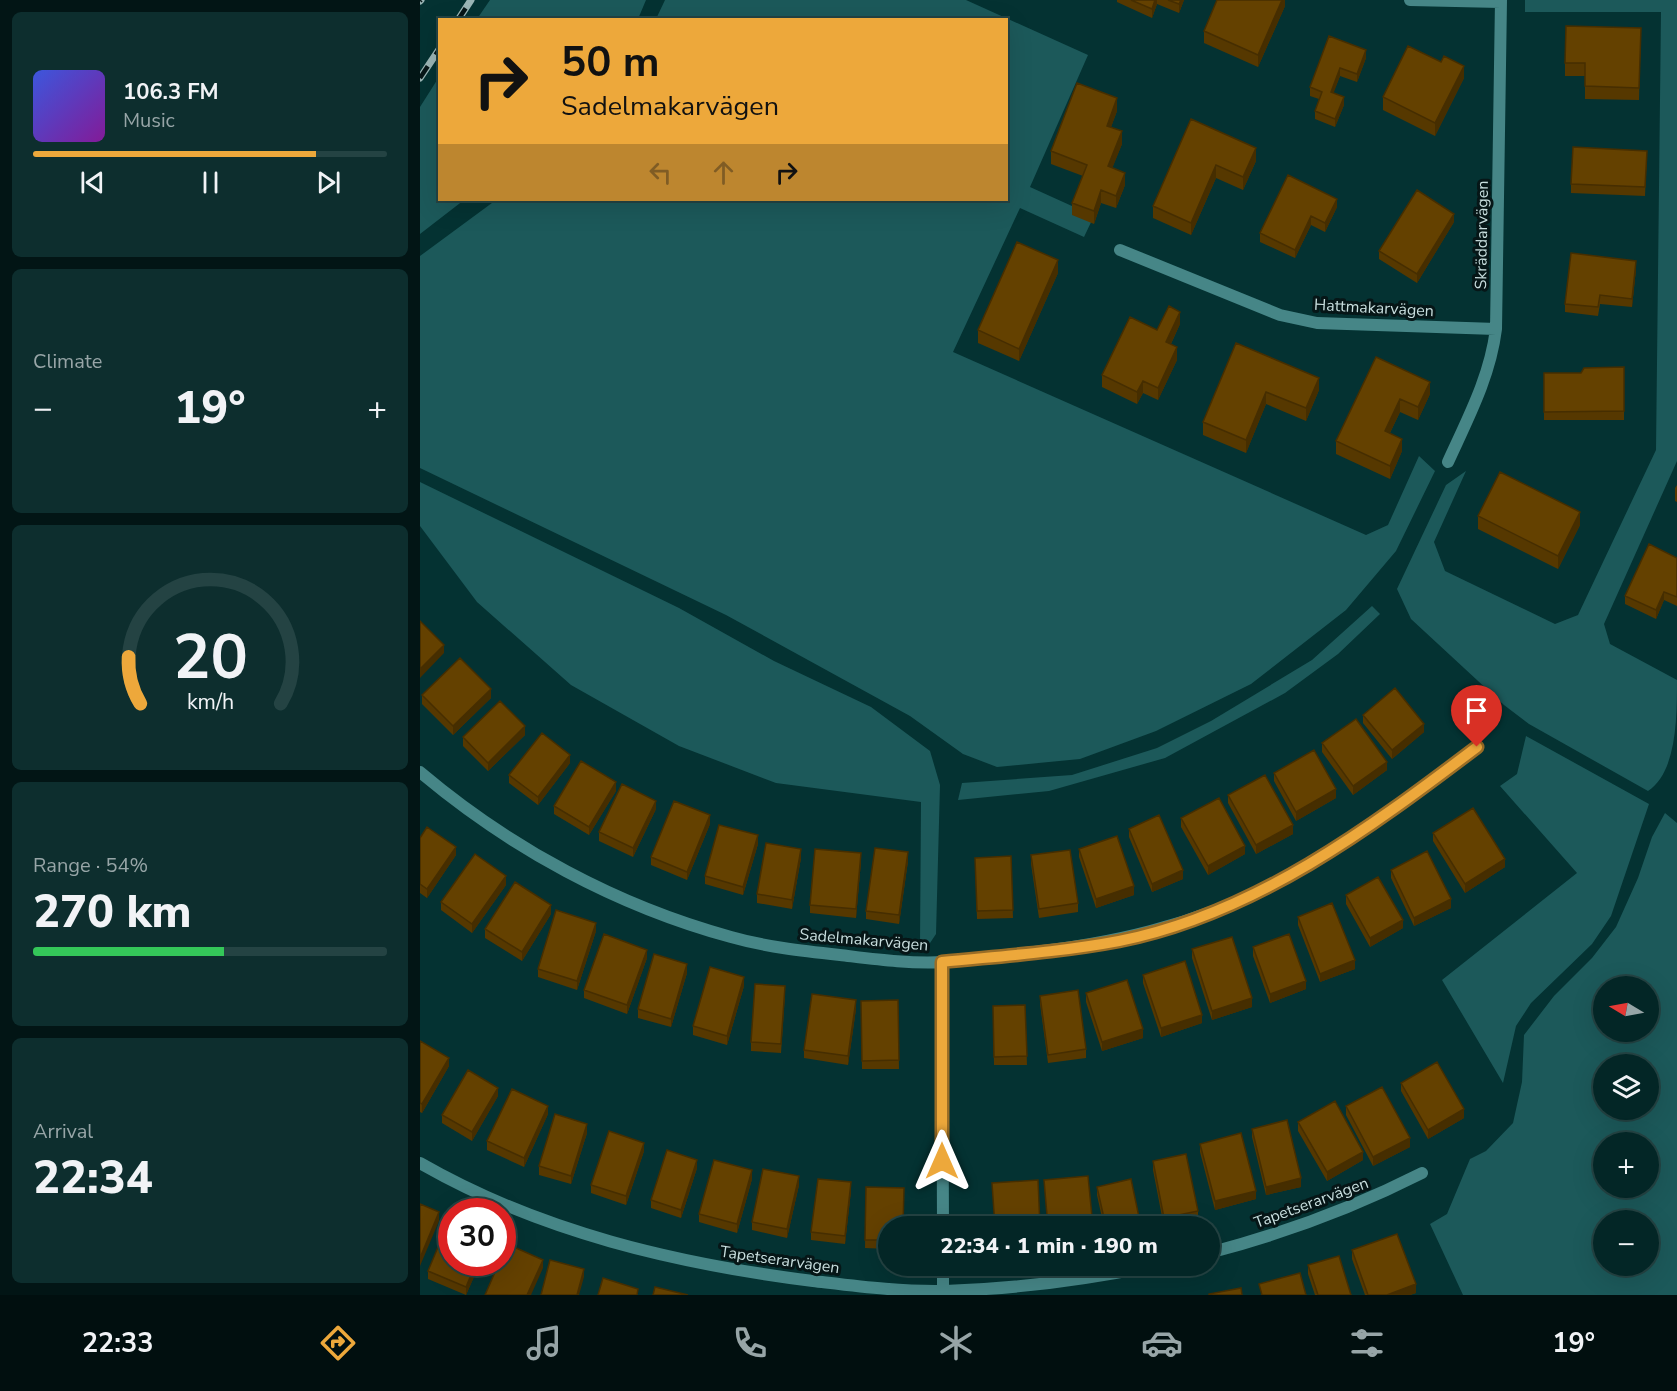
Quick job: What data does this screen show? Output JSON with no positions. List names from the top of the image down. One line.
{"streets":{"street":["Skräddarvägen","Hattmakarvägen","Sadelmakarvägen","Tapetserarvägen"]},"crossings":[["Skräddarvägen","Hattmakarvägen"]],"north":"left","page":{"turn":["50 m","Sadelmakarvägen"],"song":["106.3 FM","Music"],"tile":["Climate",["Range · 54%","270 km"],["Arrival","22:34"]],"heat":["−","19°","+"],"map_buttons":["+","−"],"limit":"30","trip":"22:34 · 1 min · 190 m","tabs":["22:33","19°"],"gauge":["20","km/h"]}}
